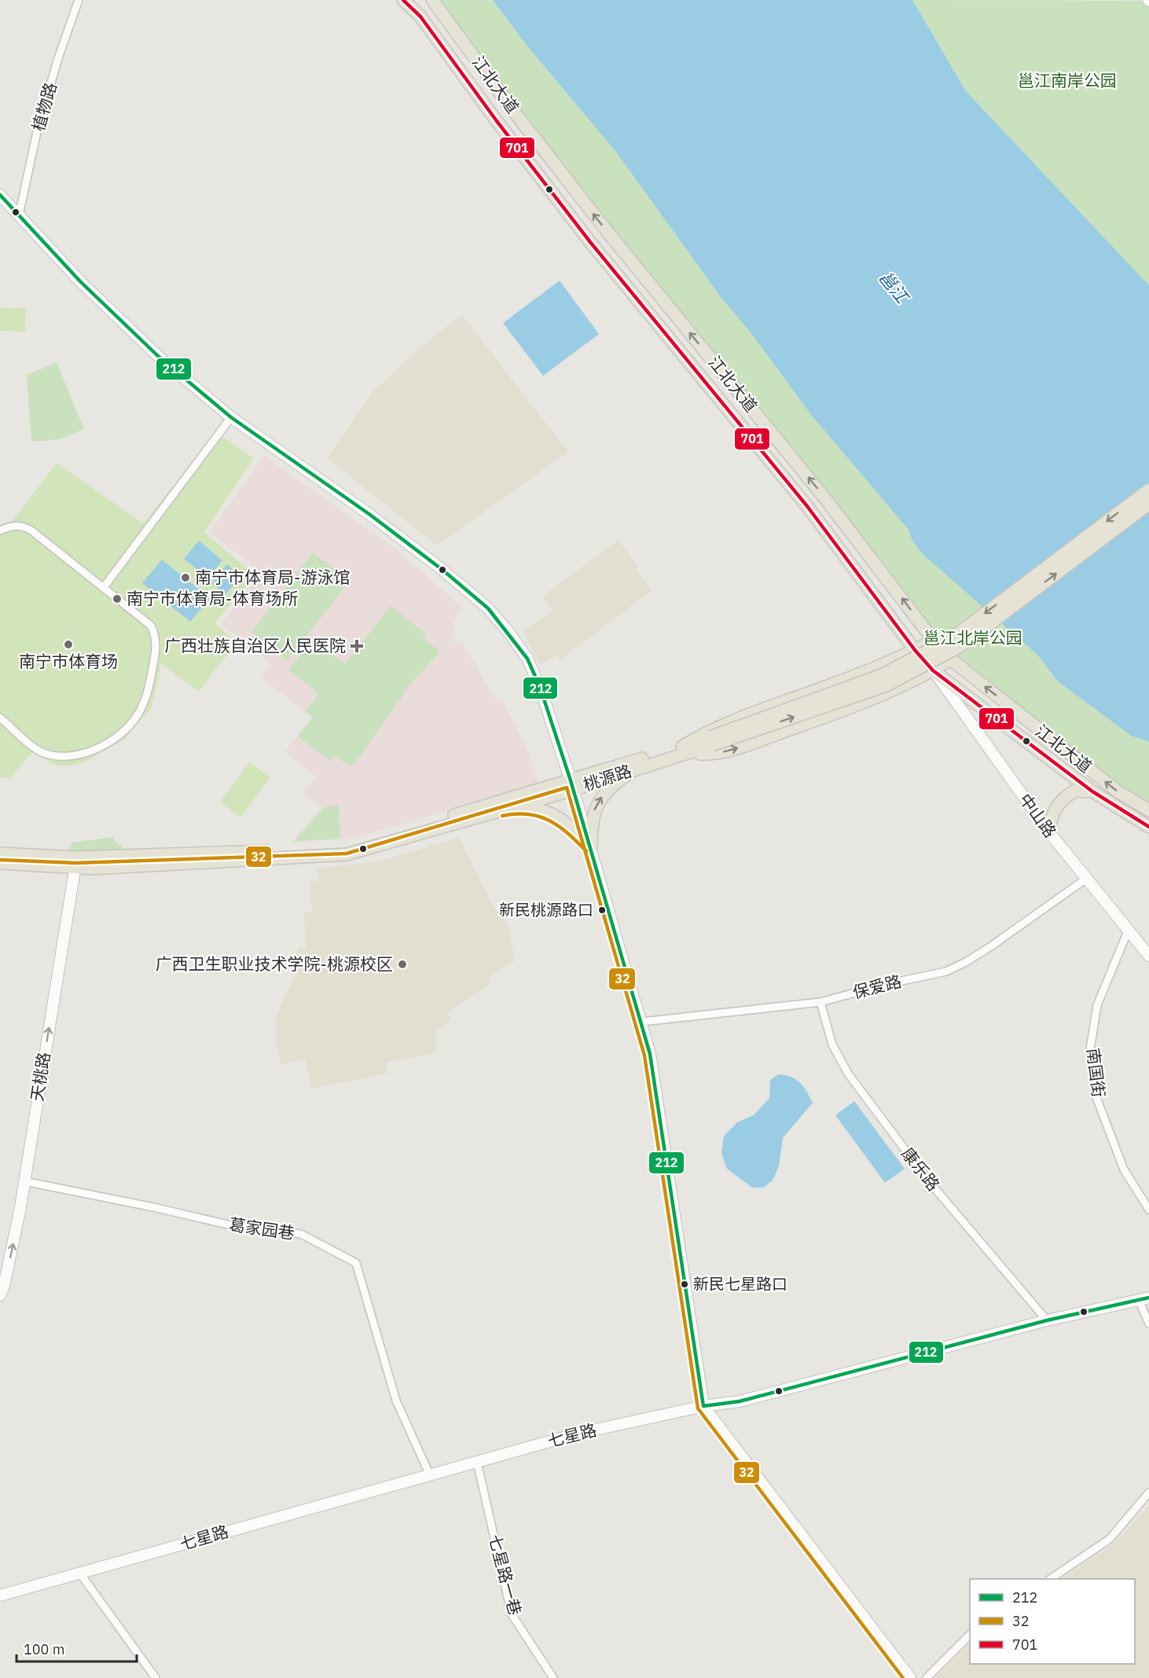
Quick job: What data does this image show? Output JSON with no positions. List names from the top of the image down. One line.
{"streets":{"main road":["江北大道","桃源路","中山路","天桃路","七星路"],"street":["植物路","保爱路","南国街","康乐路","葛家园巷","七星路一巷"]},"crossings":[["江北大道","中山路"],["桃源路","天桃路"],["中山路","保爱路"],["中山路","南国街"],["保爱路","康乐路"],["天桃路","葛家园巷"],["康乐路","七星路"],["葛家园巷","七星路"],["七星路","七星路一巷"]],"one_way":["天桃路"],"water":["邕江"],"parks":["邕江南岸公园","邕江北岸公园"],"places":{"other":["南宁市体育局-游泳馆","南宁市体育局-体育场所","南宁市体育场","新民桃源路口","广西卫生职业技术学院-桃源校区","新民七星路口"],"health":["广西壮族自治区人民医院"]},"lines":["transit line 701","transit line 212","transit line 32"],"legend":["212","32","701"],"scale_bar":"100 m"}
